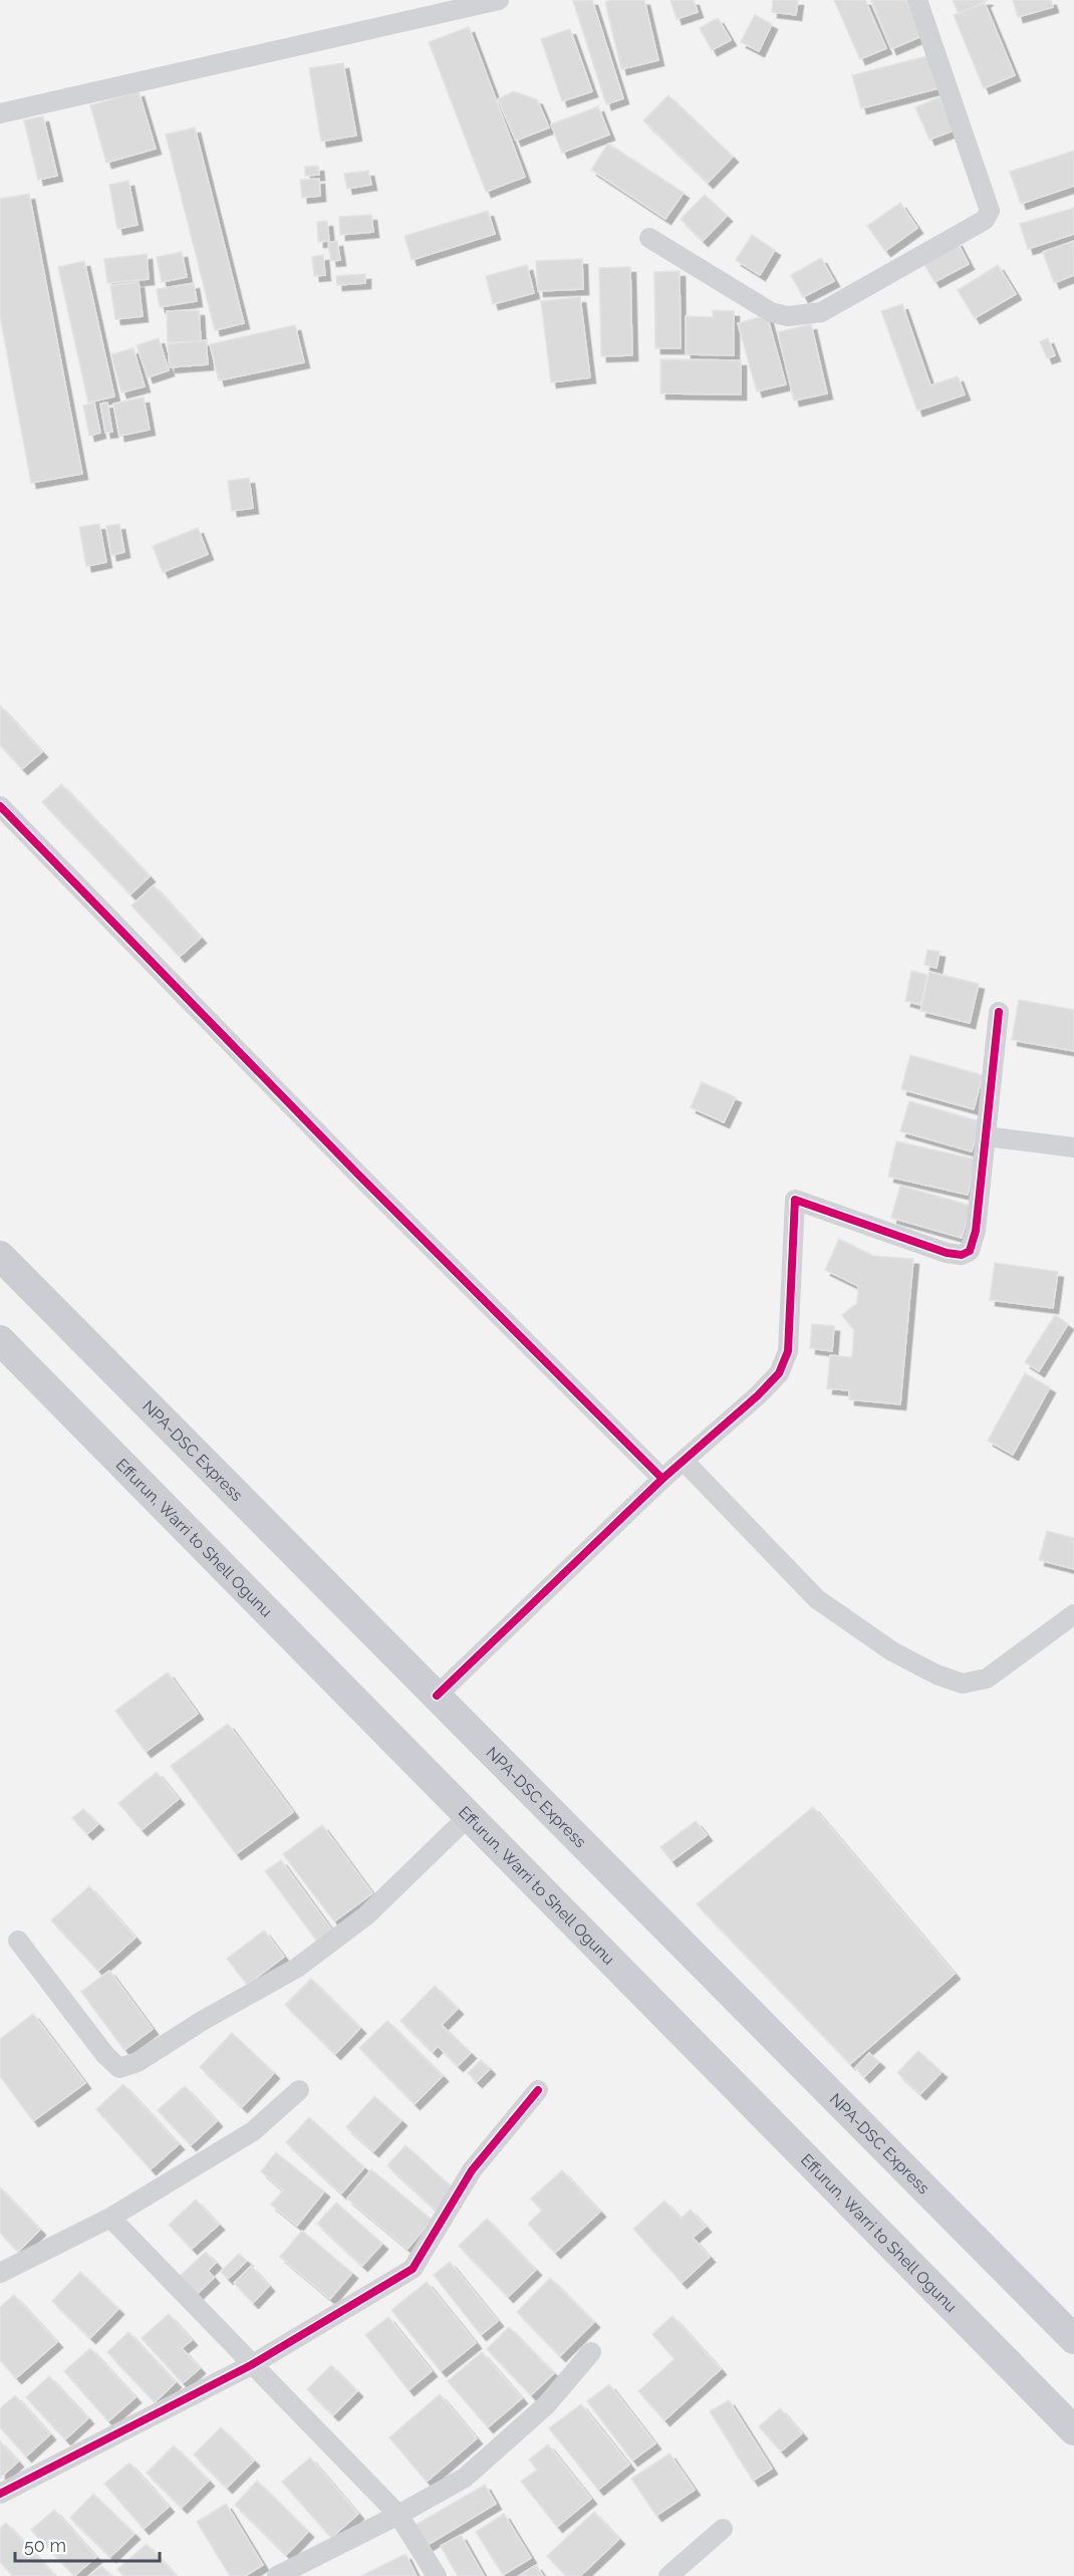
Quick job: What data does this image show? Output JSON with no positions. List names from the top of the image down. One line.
{"streets":{"main road":["NPA-DSC Express","Effurun, Warri to Shell Ogunu"]},"scale_bar":"50 m"}
